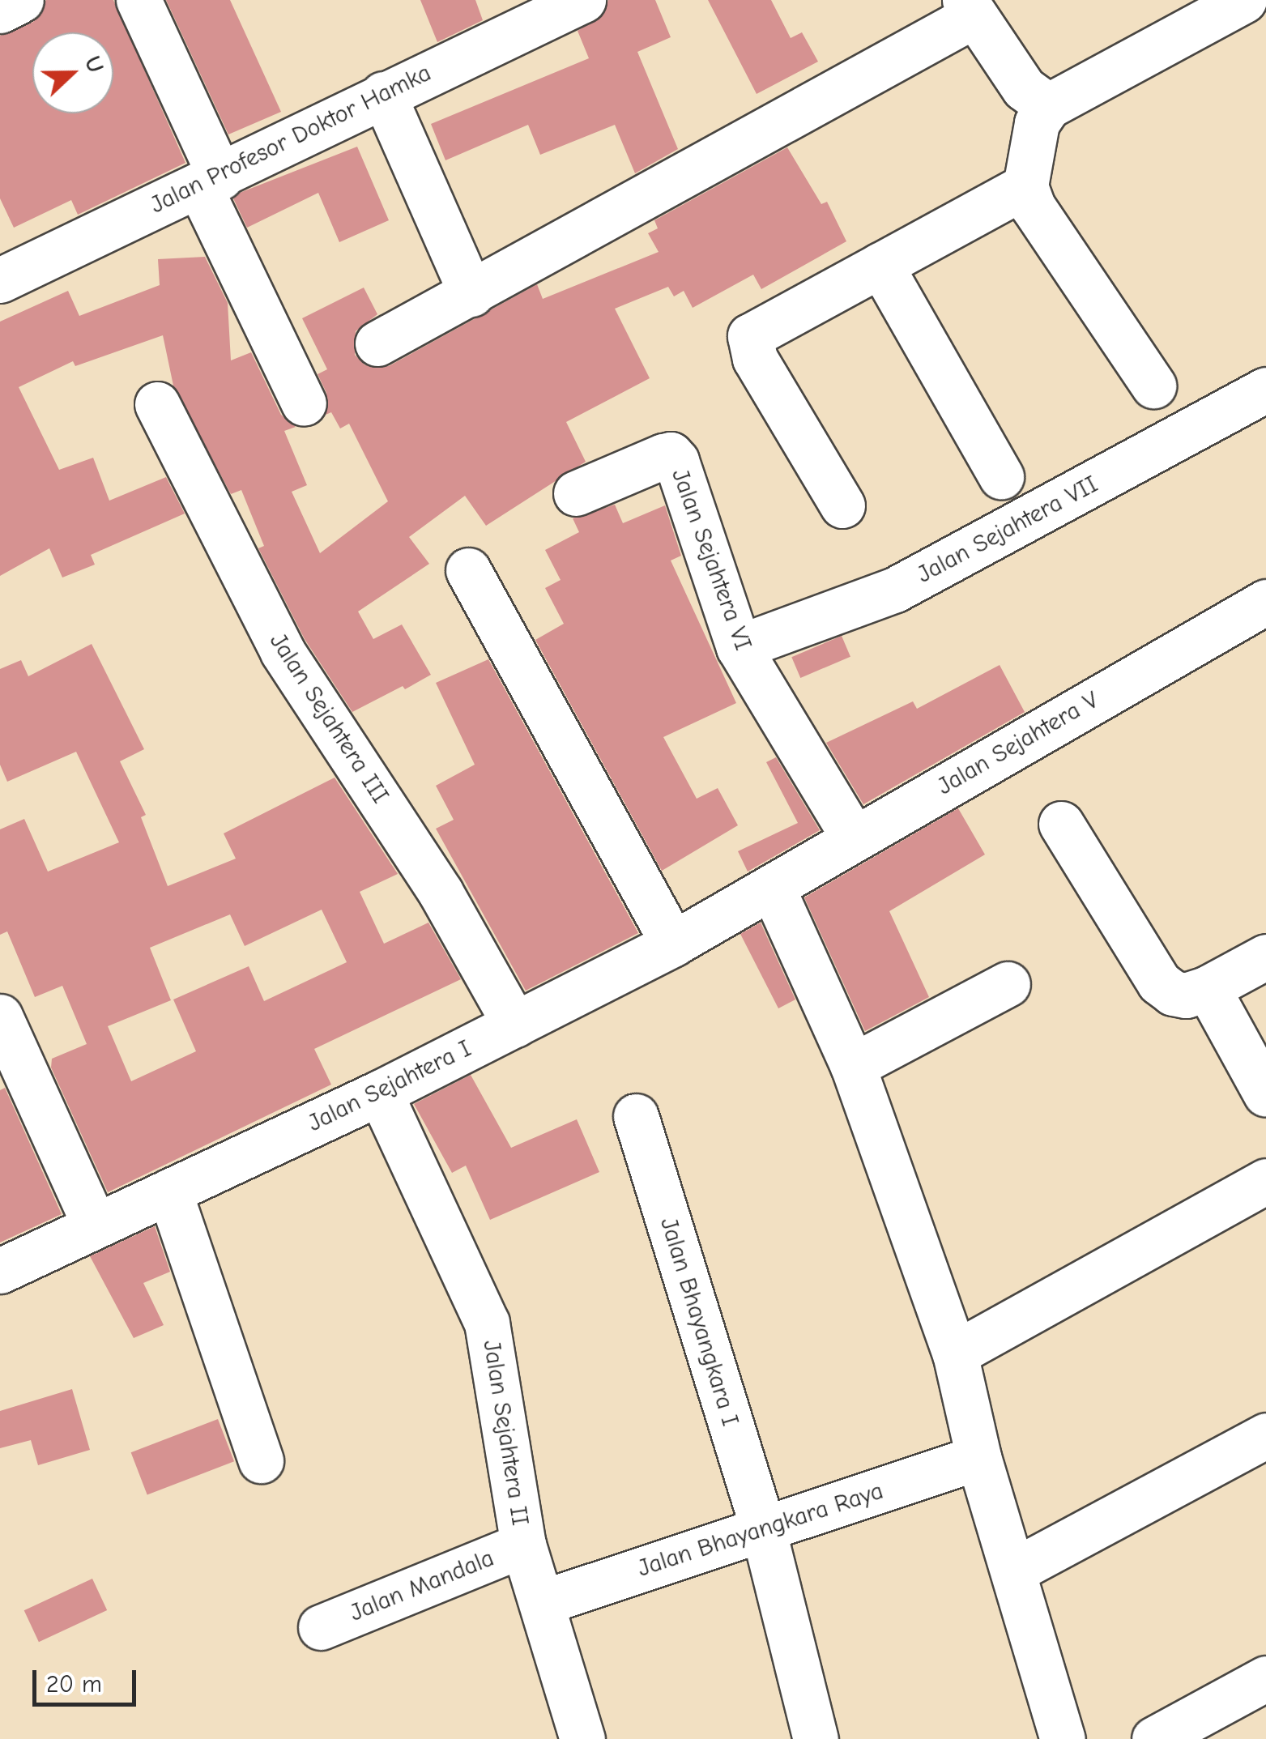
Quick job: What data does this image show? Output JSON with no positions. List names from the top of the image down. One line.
{"streets":{"street":["Jalan Profesor Doktor Hamka","Jalan Sejahtera VII","Jalan Sejahtera VI","Jalan Sejahtera III","Jalan Sejahtera V","Jalan Sejahtera I","Jalan Bhayangkara I","Jalan Sejahtera II","Jalan Bhayangkara Raya","Jalan Mandala"]},"crossings":[["Jalan Sejahtera VII","Jalan Sejahtera VI"],["Jalan Sejahtera VI","Jalan Sejahtera V"],["Jalan Sejahtera III","Jalan Sejahtera I"],["Jalan Sejahtera V","Jalan Sejahtera I"],["Jalan Sejahtera I","Jalan Sejahtera II"],["Jalan Bhayangkara I","Jalan Bhayangkara Raya"],["Jalan Sejahtera II","Jalan Bhayangkara Raya"],["Jalan Sejahtera II","Jalan Mandala"]],"scale_bar":"20 m","north":"right"}
